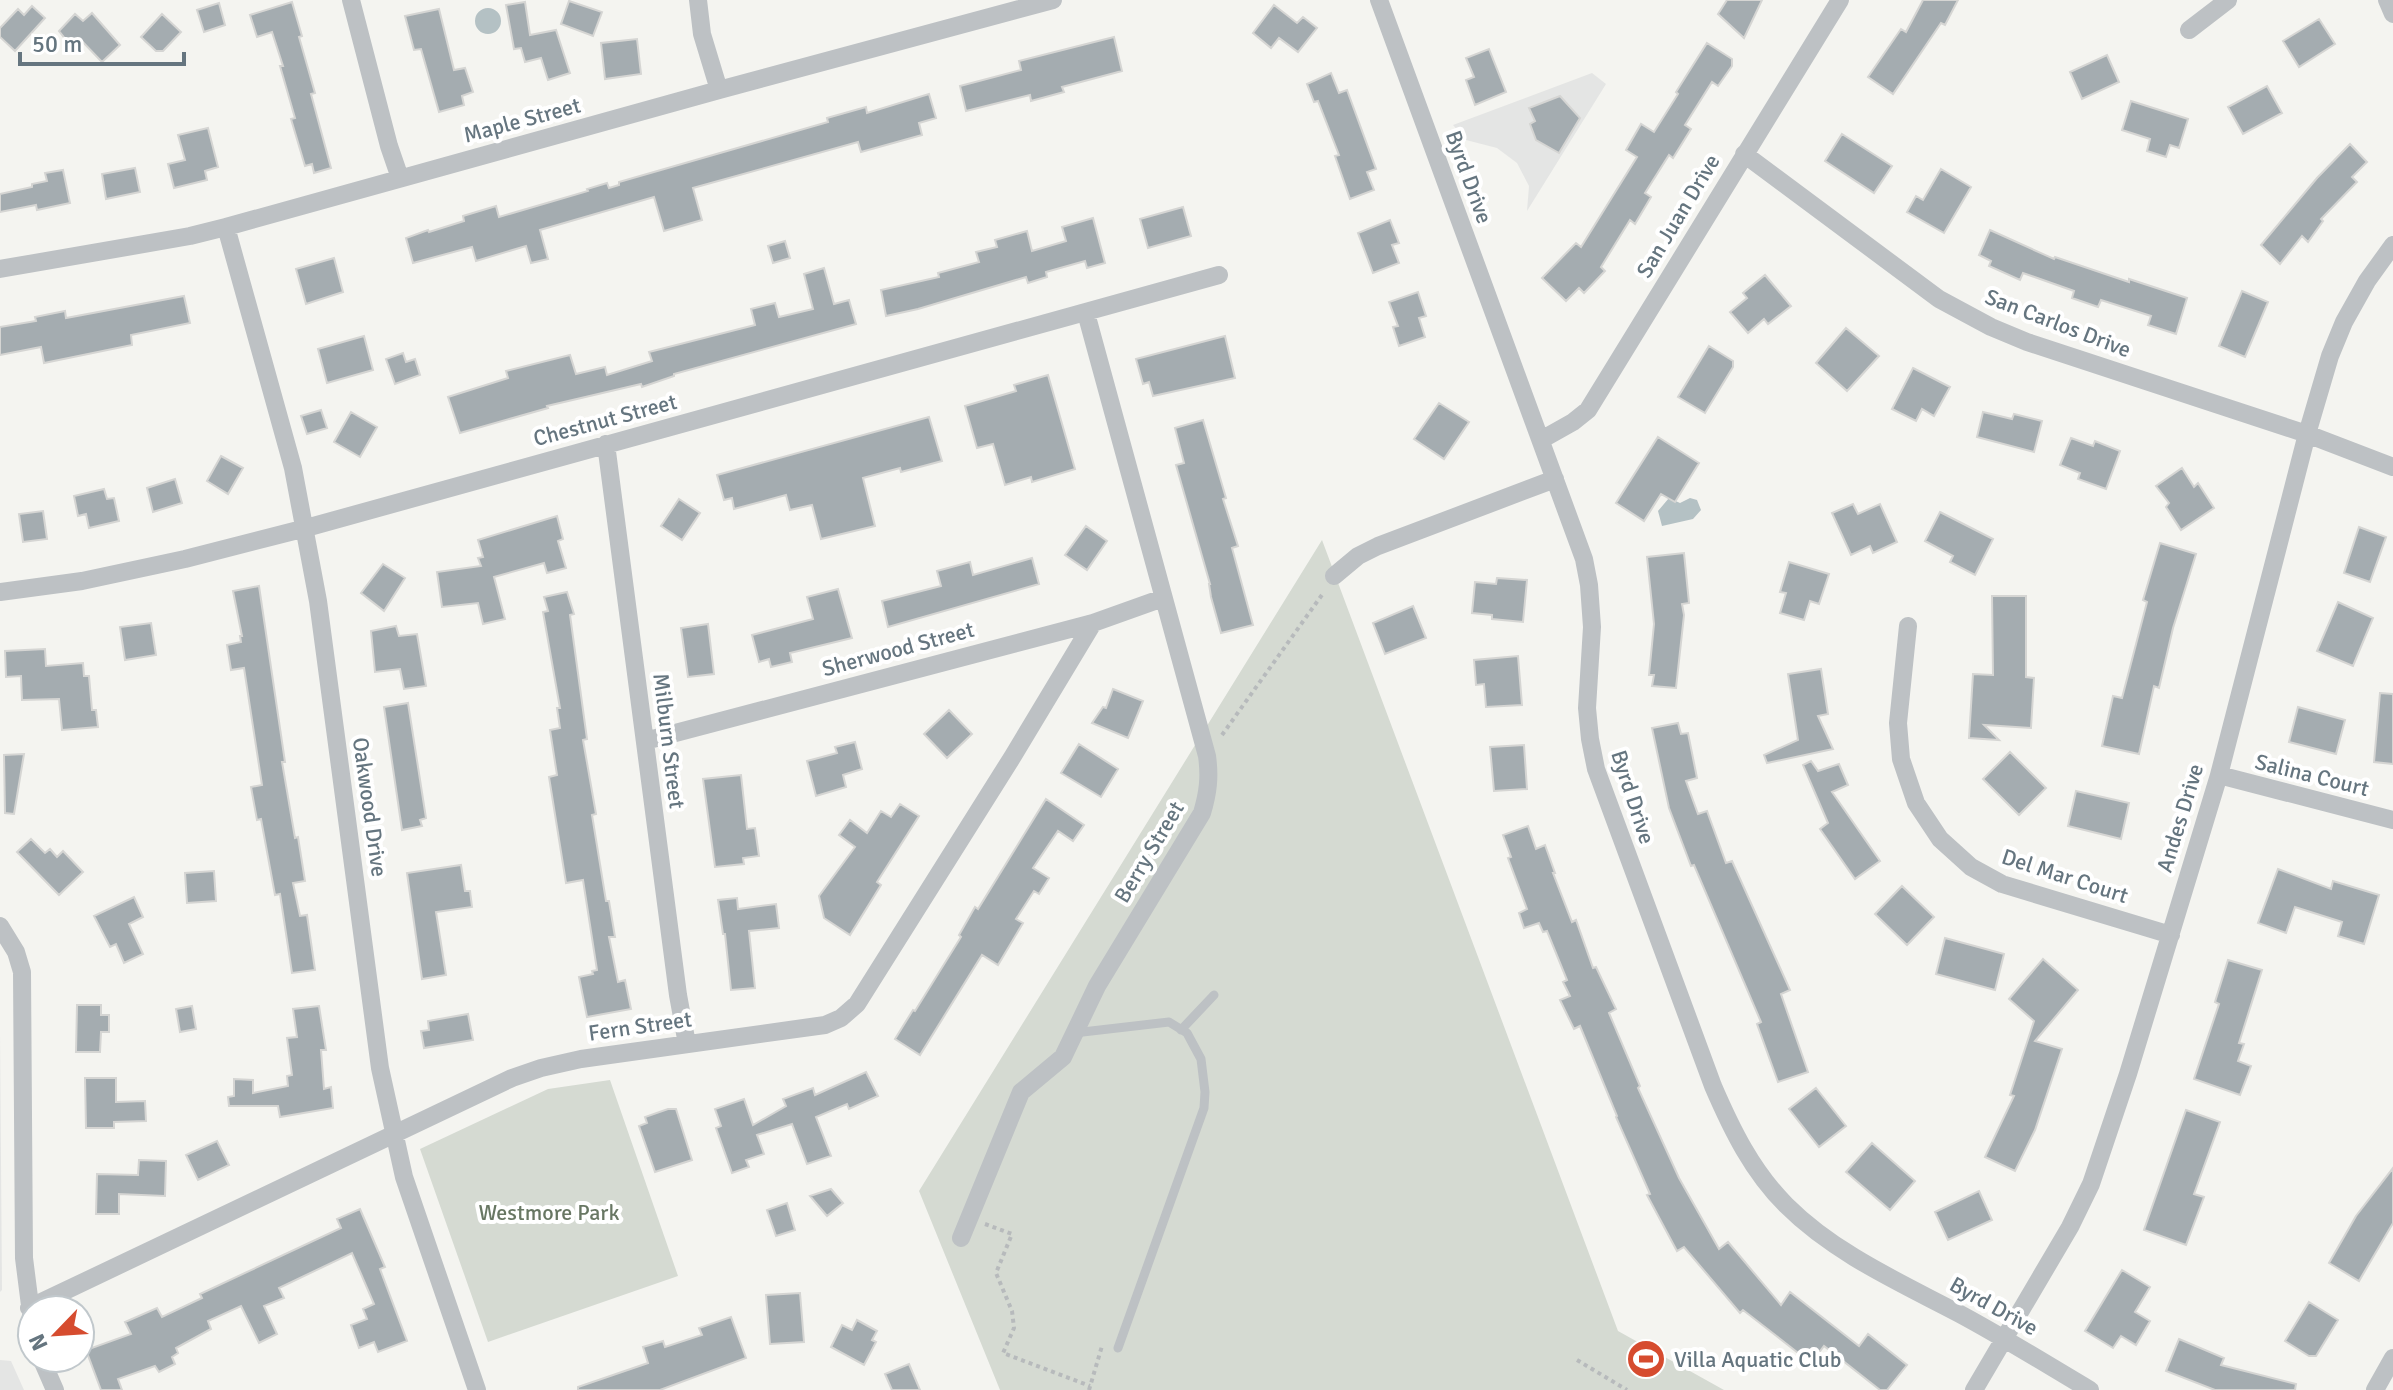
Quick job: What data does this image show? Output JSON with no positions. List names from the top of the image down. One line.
{"streets":{"street":["Maple Street","Byrd Drive","San Juan Drive","San Carlos Drive","Chestnut Street","Sherwood Street","Milburn Street","Salina Court","Oakwood Drive","Andes Drive","Berry Street","Del Mar Court","Fern Street"]},"crossings":[["Maple Street","Oakwood Drive"],["Byrd Drive","San Juan Drive"],["Byrd Drive","Andes Drive"],["San Juan Drive","San Carlos Drive"],["San Carlos Drive","Andes Drive"],["Chestnut Street","Milburn Street"],["Chestnut Street","Oakwood Drive"],["Chestnut Street","Berry Street"],["Sherwood Street","Milburn Street"],["Sherwood Street","Berry Street"],["Sherwood Street","Fern Street"],["Milburn Street","Fern Street"],["Salina Court","Andes Drive"],["Oakwood Drive","Fern Street"],["Andes Drive","Del Mar Court"]],"parks":["Westmore Park"],"places":{"sports":["Villa Aquatic Club"]},"scale_bar":"50 m","north":"bottom left"}
